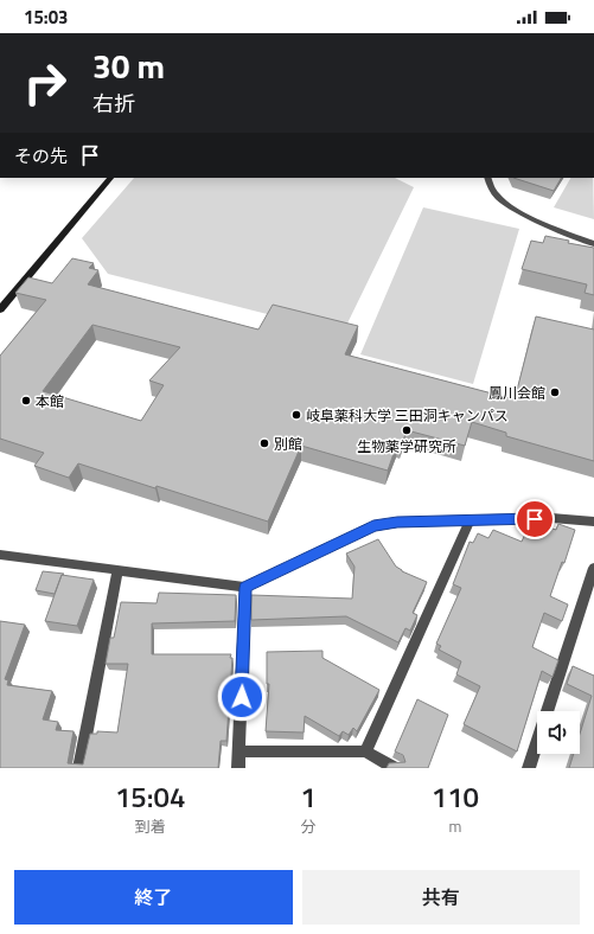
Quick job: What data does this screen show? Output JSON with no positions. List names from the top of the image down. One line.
{"places":["鳳川会館","本館","岐阜薬科大学 三田洞キャンパス","生物薬学研究所","別館"],"page":{"status":"15:03","turn":["30 m","右折"],"then":"その先","eta":["15:04","到着","1","分","110","m"],"buttons":["終了","共有"]}}
